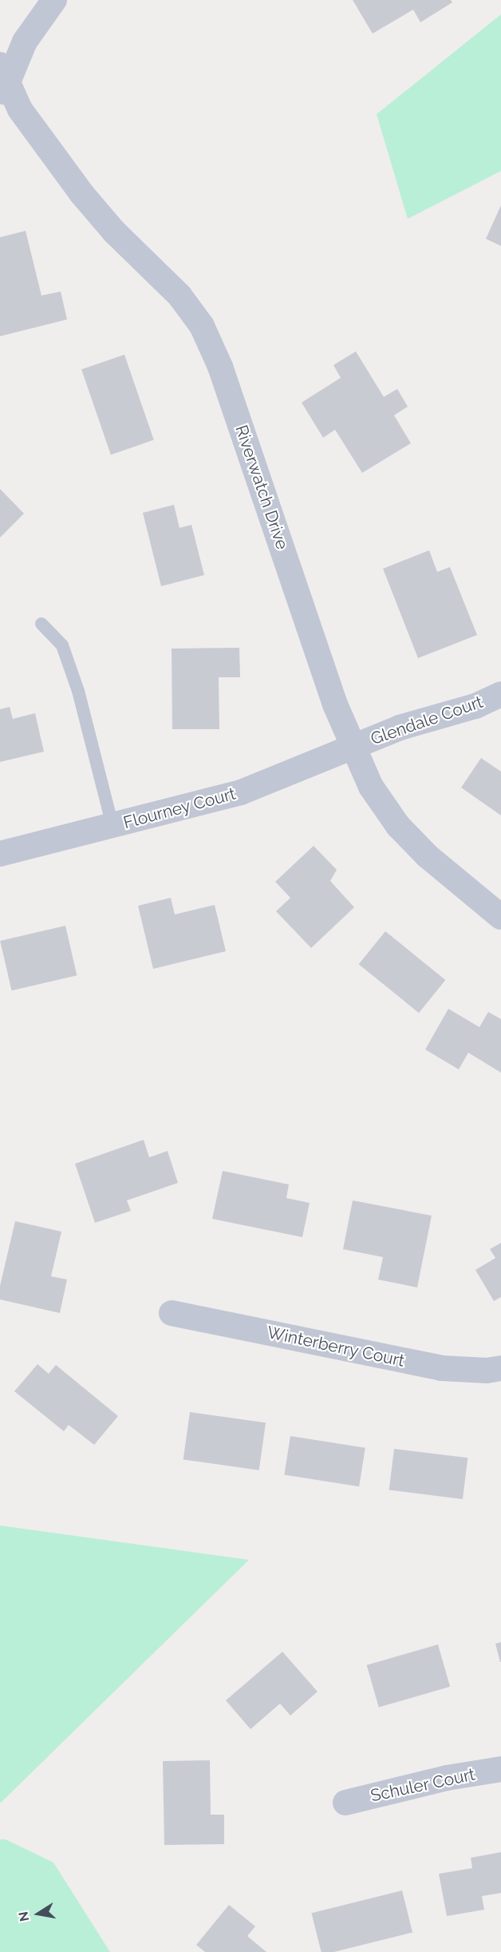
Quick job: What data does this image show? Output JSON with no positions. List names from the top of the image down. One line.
{"streets":{"street":["Riverwatch Drive","Glendale Court","Flourney Court","Winterberry Court","Schuler Court"]},"crossings":[["Riverwatch Drive","Glendale Court"],["Riverwatch Drive","Flourney Court"],["Glendale Court","Flourney Court"]],"north":"left"}
